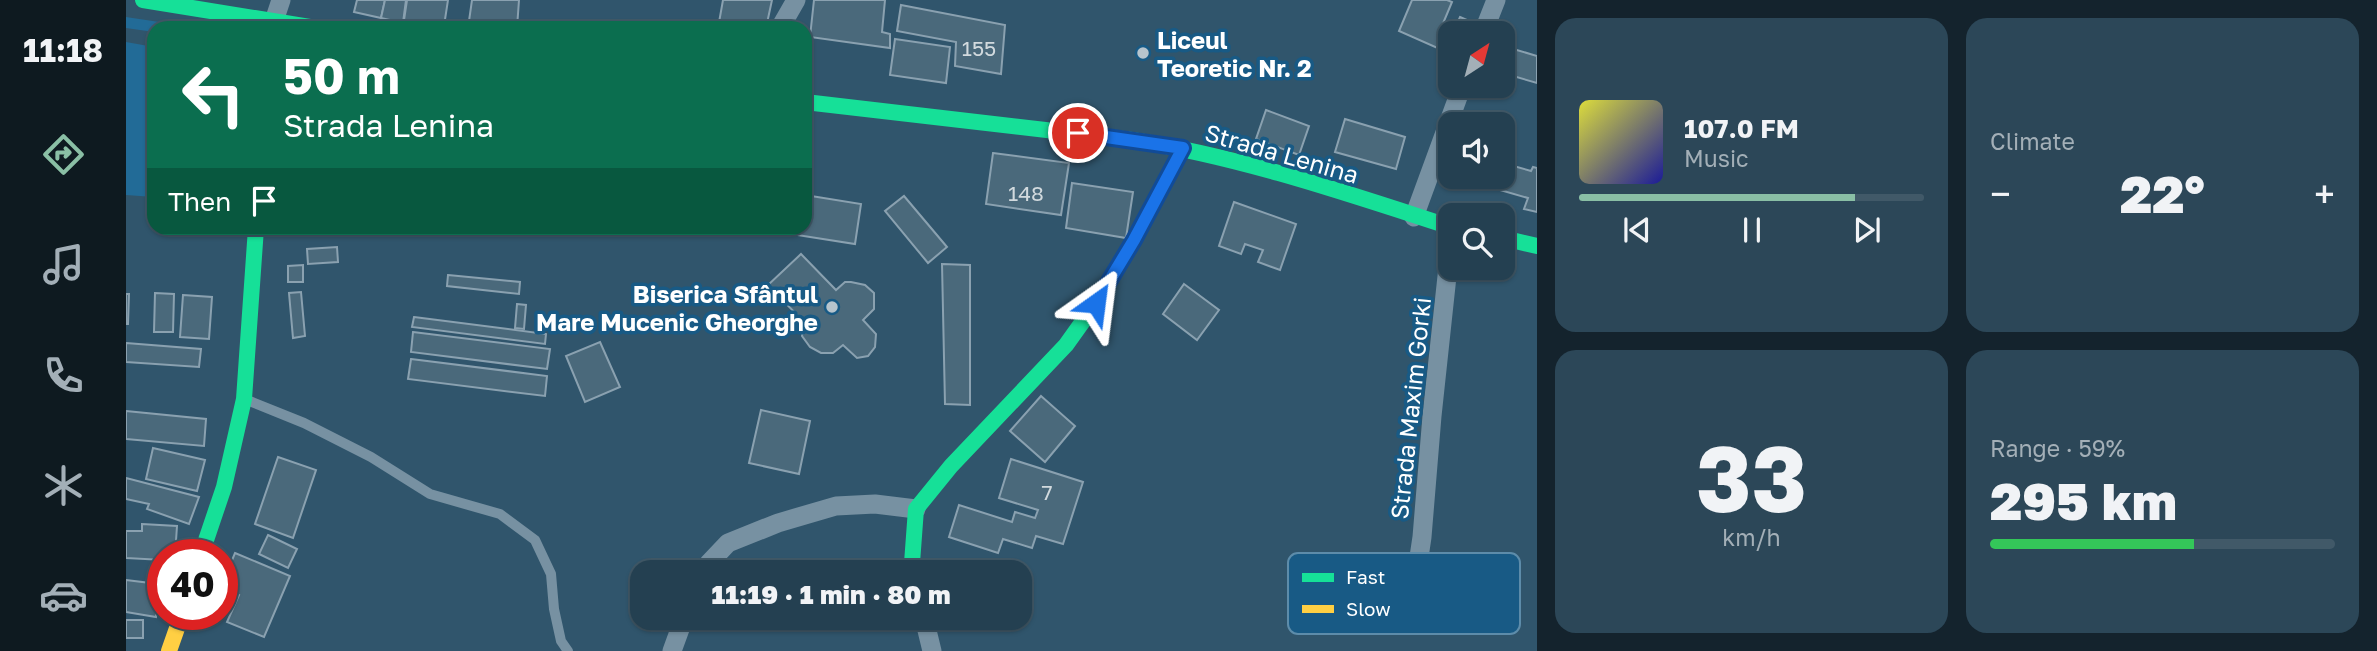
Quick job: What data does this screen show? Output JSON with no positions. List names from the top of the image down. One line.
{"streets":{"street":["Strada Lenina","Strada Maxim Gorki"]},"places":["Liceul Teoretic Nr. 2","Biserica Sfântul Mare Mucenic Gheorghe"],"house_numbers":["155","148","7"],"legend":["Fast","Slow"],"north":"top right","page":{"tabs":"11:18","tile":["Climate",["33","km/h"],["Range · 59%","295 km"]],"turn":["50 m","Strada Lenina"],"song":["107.0 FM","Music"],"heat":["−","22°","+"],"then":"Then","limit":"40","trip":"11:19 · 1 min · 80 m"}}
